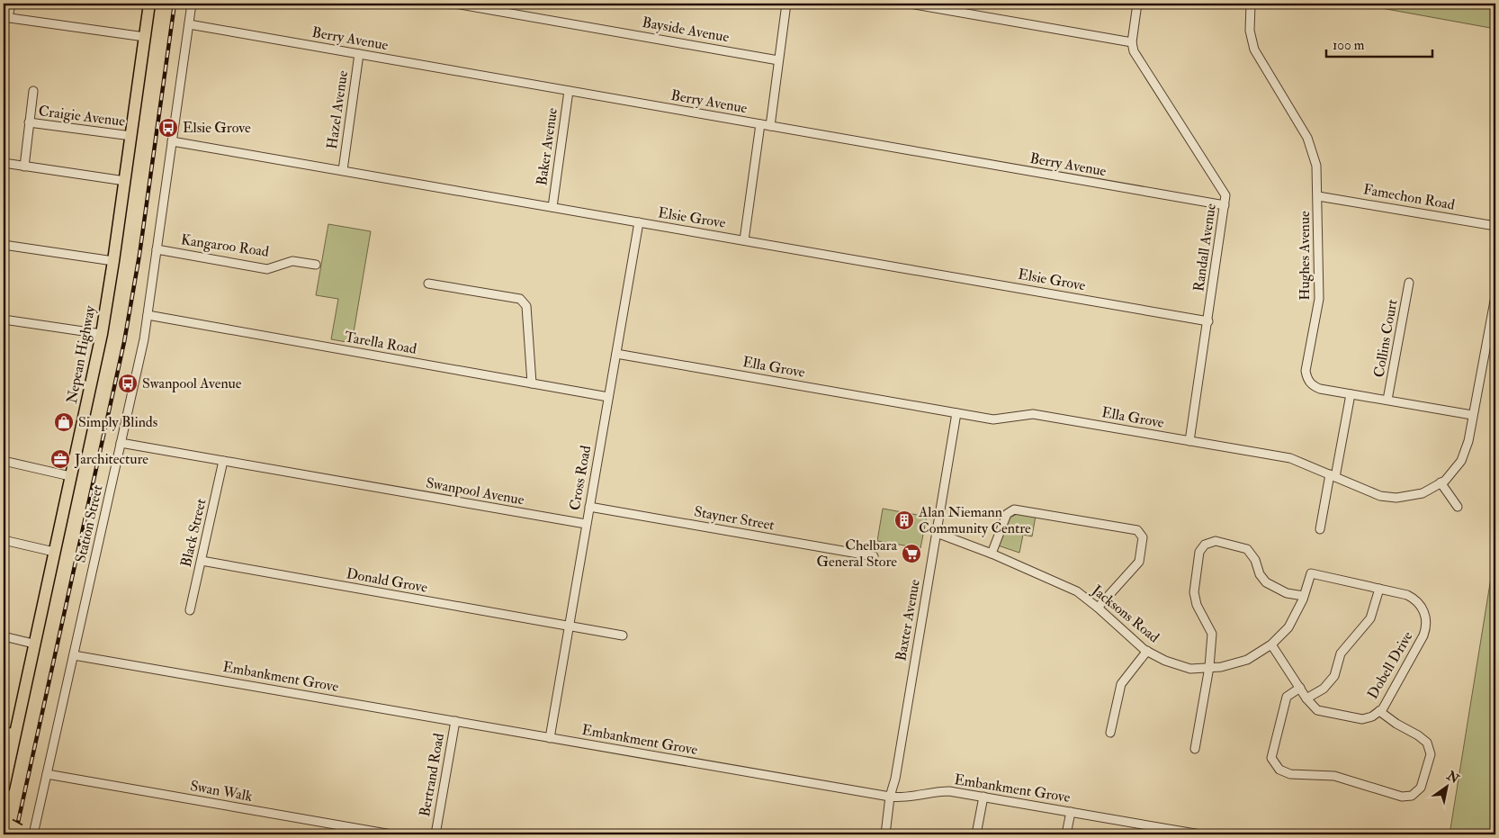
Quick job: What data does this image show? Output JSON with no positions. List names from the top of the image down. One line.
{"streets":{"highway":["Nepean Highway"],"street":["Bayside Avenue","Berry Avenue","Hazel Avenue","Craigie Avenue","Baker Avenue","Famechon Road","Elsie Grove","Kangaroo Road","Randall Avenue","Hughes Avenue","Collins Court","Tarella Road","Ella Grove","Cross Road","Swanpool Avenue","Stayner Street","Station Street","Black Street","Donald Grove","Jacksons Road","Baxter Avenue","Dobell Drive","Embankment Grove","Bertrand Road","Swan Walk"]},"crossings":[["Berry Avenue","Hazel Avenue"],["Berry Avenue","Baker Avenue"],["Berry Avenue","Randall Avenue"],["Berry Avenue","Station Street"],["Hazel Avenue","Elsie Grove"],["Craigie Avenue","Nepean Highway"],["Baker Avenue","Elsie Grove"],["Famechon Road","Hughes Avenue"],["Elsie Grove","Randall Avenue"],["Elsie Grove","Cross Road"],["Elsie Grove","Station Street"],["Kangaroo Road","Station Street"],["Randall Avenue","Ella Grove"],["Hughes Avenue","Collins Court"],["Hughes Avenue","Ella Grove"],["Tarella Road","Cross Road"],["Tarella Road","Station Street"],["Ella Grove","Cross Road"],["Ella Grove","Baxter Avenue"],["Cross Road","Swanpool Avenue"],["Cross Road","Stayner Street"],["Cross Road","Donald Grove"],["Cross Road","Embankment Grove"],["Swanpool Avenue","Station Street"],["Swanpool Avenue","Black Street"],["Station Street","Embankment Grove"],["Station Street","Swan Walk"],["Black Street","Donald Grove"],["Jacksons Road","Baxter Avenue"],["Jacksons Road","Dobell Drive"],["Baxter Avenue","Embankment Grove"],["Embankment Grove","Bertrand Road"]],"places":{"bus stop":["Elsie Grove","Swanpool Avenue"],"shop":["Simply Blinds"],"office":["Jarchitecture"],"building":["Alan Niemann Community Centre"],"supermarket":["Chelbara General Store"]},"scale_bar":"100 m","north":"top right"}
